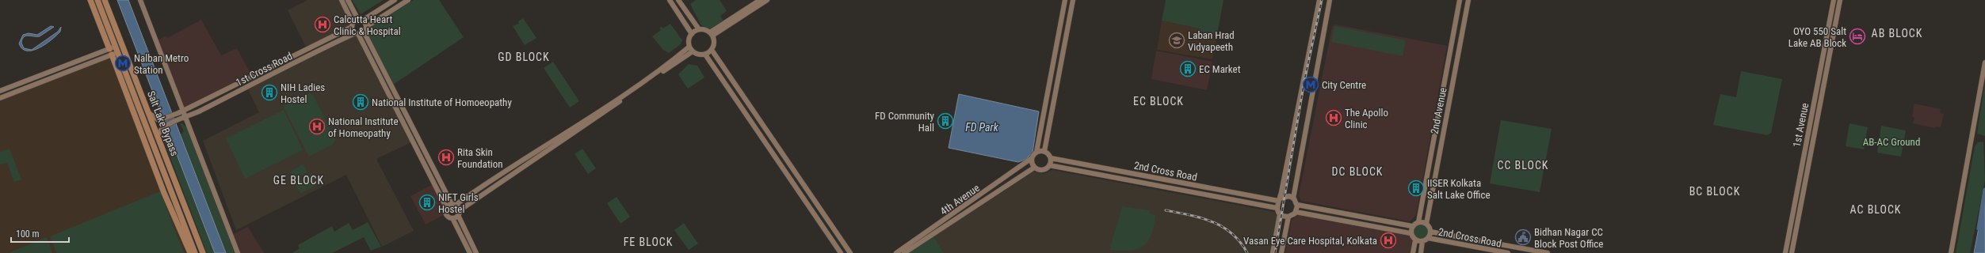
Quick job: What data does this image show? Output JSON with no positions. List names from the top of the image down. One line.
{"streets":{"main road":["Salt Lake Bypass"],"street":["1st Cross Road","2nd Avenue","1st Avenue","2nd Cross Road","4th Avenue"]},"crossings":[["1st Cross Road","Salt Lake Bypass"],["2nd Avenue","2nd Cross Road"],["2nd Cross Road","4th Avenue"]],"districts":["AB BLOCK","GD BLOCK","EC BLOCK","CC BLOCK","DC BLOCK","GE BLOCK","BC BLOCK","AC BLOCK","FE BLOCK"],"water":["FD Park"],"parks":["AB-AC Ground"],"places":{"hospital":["Calcutta Heart Clinic & Hospital","The Apollo Clinic","National Institute of Homeopathy","Rita Skin Foundation","Vasan Eye Care Hospital, Kolkata"],"hotel":["OYO 550 Salt Lake AB Block"],"school or university":["Laban Hrad Vidyapeeth"],"metro station":["Nalban Metro Station","City Centre"],"building":["EC Market","NIH Ladies Hostel","National Institute of Homoeopathy","FD Community Hall","IISER Kolkata Salt Lake Office","NIFT Girls Hostel"],"public building":["Bidhan Nagar CC Block Post Office"]},"scale_bar":"100 m"}
